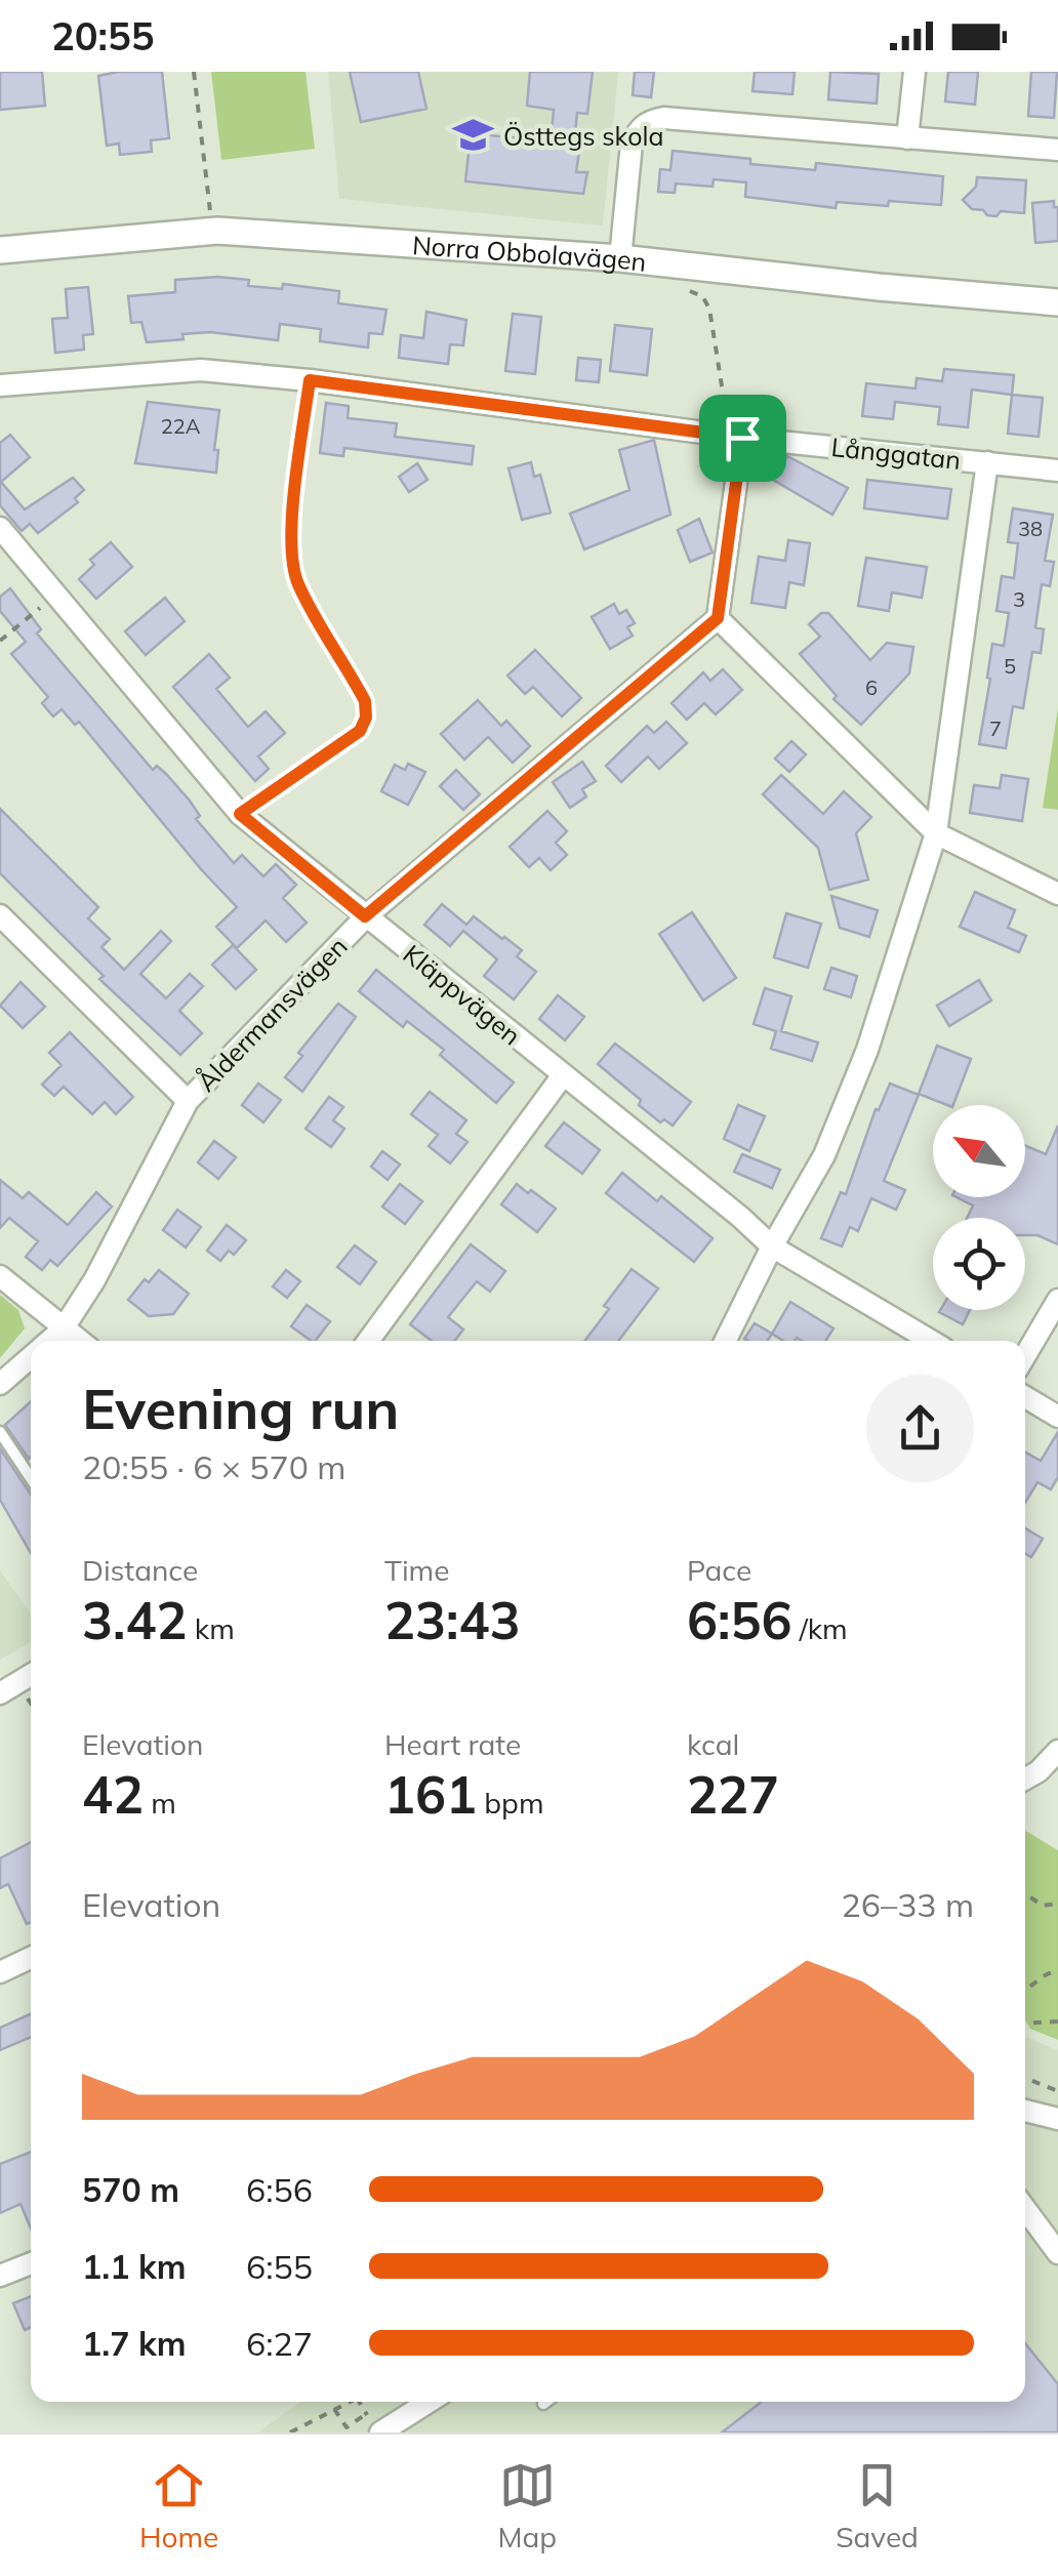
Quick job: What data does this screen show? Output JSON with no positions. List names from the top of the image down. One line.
{"streets":{"street":["Norra Obbolavägen","Långgatan","Kläppvägen","Åldermansvägen"]},"crossings":[["Kläppvägen","Åldermansvägen"]],"places":{"school or university":["Östtegs skola"]},"house_numbers":["22A","38","3","5","6","7"],"north":"top left","page":{"status":"20:55","heading":["Evening run","20:55 · 6 × 570 m"],"stats":[["Distance","3.42 km"],["Time","23:43"],["Pace","6:56 /km"],["Elevation","42 m"],["Heart rate","161 bpm"],["kcal","227"]],"chart":["Elevation","26–33 m"],"list":[{"name":"570 m","note":"6:56"},{"name":"1.1 km","note":"6:55"},{"name":"1.7 km","note":"6:27"}],"tabs":["Home","Map","Saved"]}}
